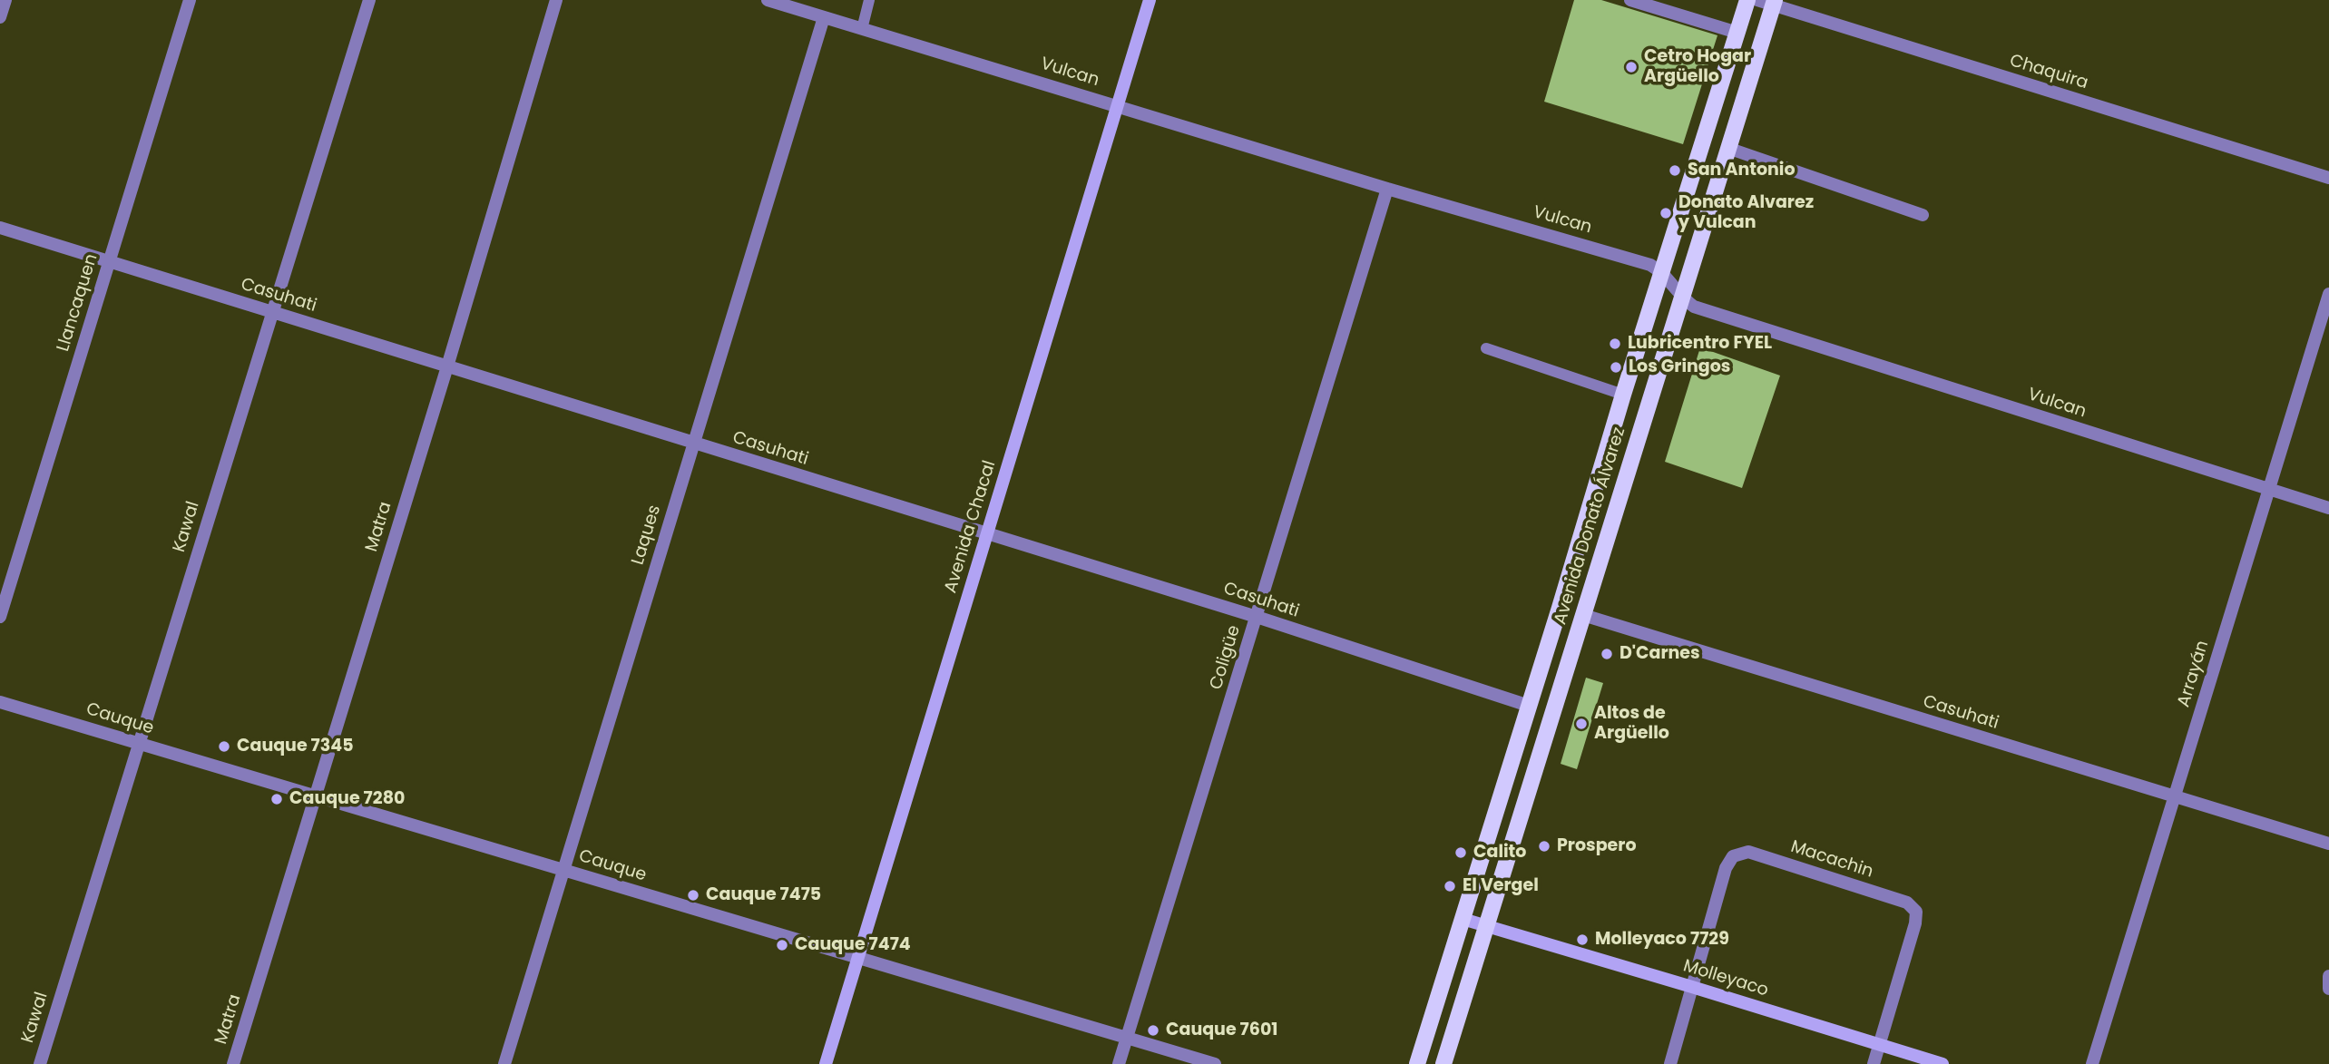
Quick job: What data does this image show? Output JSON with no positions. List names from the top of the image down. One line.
{"streets":{"main road":["Avenida Donato Álvarez","Avenida Chacal","Molleyaco"],"street":["Vulcan","Chaquira","Casuhati","Llancaquen","Kawal","Matra","Laques","Coligüe","Arrayán","Cauque","Macachin"]},"crossings":[["Vulcan","Avenida Donato Álvarez"],["Vulcan","Avenida Chacal"],["Vulcan","Laques"],["Vulcan","Coligüe"],["Vulcan","Arrayán"],["Chaquira","Avenida Donato Álvarez"],["Casuhati","Llancaquen"],["Casuhati","Avenida Donato Álvarez"],["Casuhati","Kawal"],["Casuhati","Matra"],["Casuhati","Avenida Chacal"],["Casuhati","Laques"],["Casuhati","Coligüe"],["Casuhati","Arrayán"],["Avenida Donato Álvarez","Molleyaco"],["Kawal","Cauque"],["Matra","Cauque"],["Avenida Chacal","Cauque"],["Laques","Cauque"],["Coligüe","Cauque"],["Macachin","Molleyaco"]],"places":["Cetro Hogar Argüello","San Antonio","Donato Alvarez y Vulcan","Lubricentro FYEL","Los Gringos","D'Carnes","Altos de Argüello","Cauque 7345","Cauque 7280","Prospero","Calito","El Vergel","Cauque 7475","Molleyaco 7729","Cauque 7474","Cauque 7601"]}
